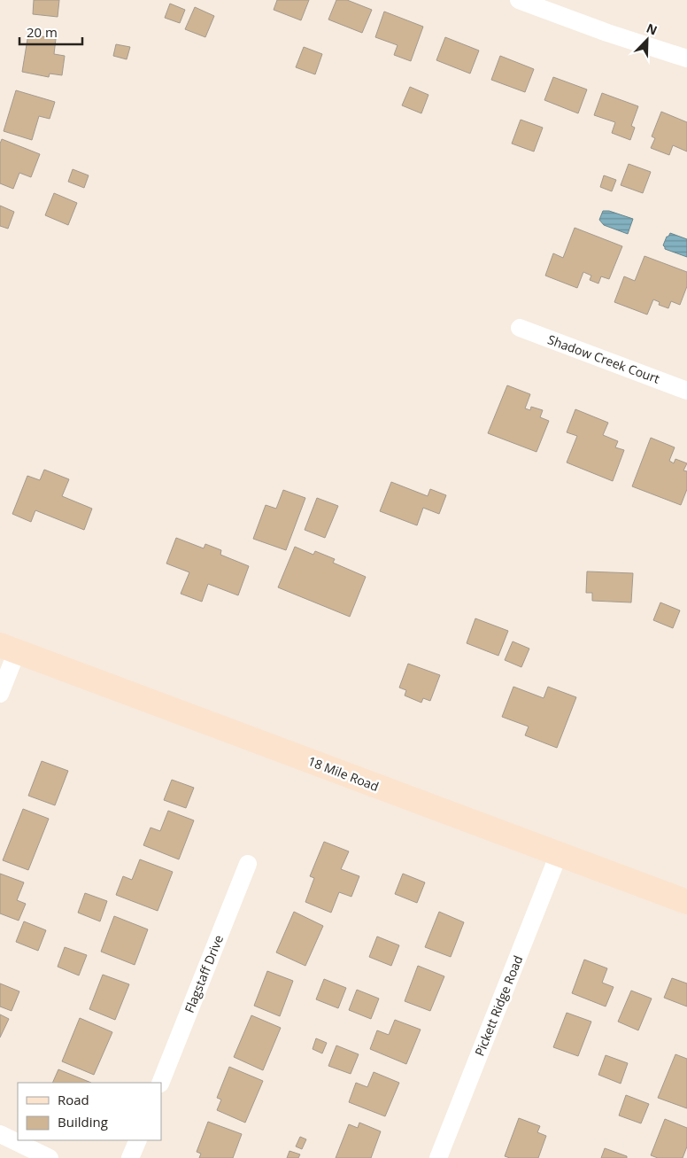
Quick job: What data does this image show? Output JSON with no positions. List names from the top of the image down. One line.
{"streets":{"street":["Shadow Creek Court","18 Mile Road","Flagstaff Drive","Pickett Ridge Road"]},"crossings":[["18 Mile Road","Pickett Ridge Road"]],"legend":["Road","Building"],"scale_bar":"20 m","north":"top right"}
